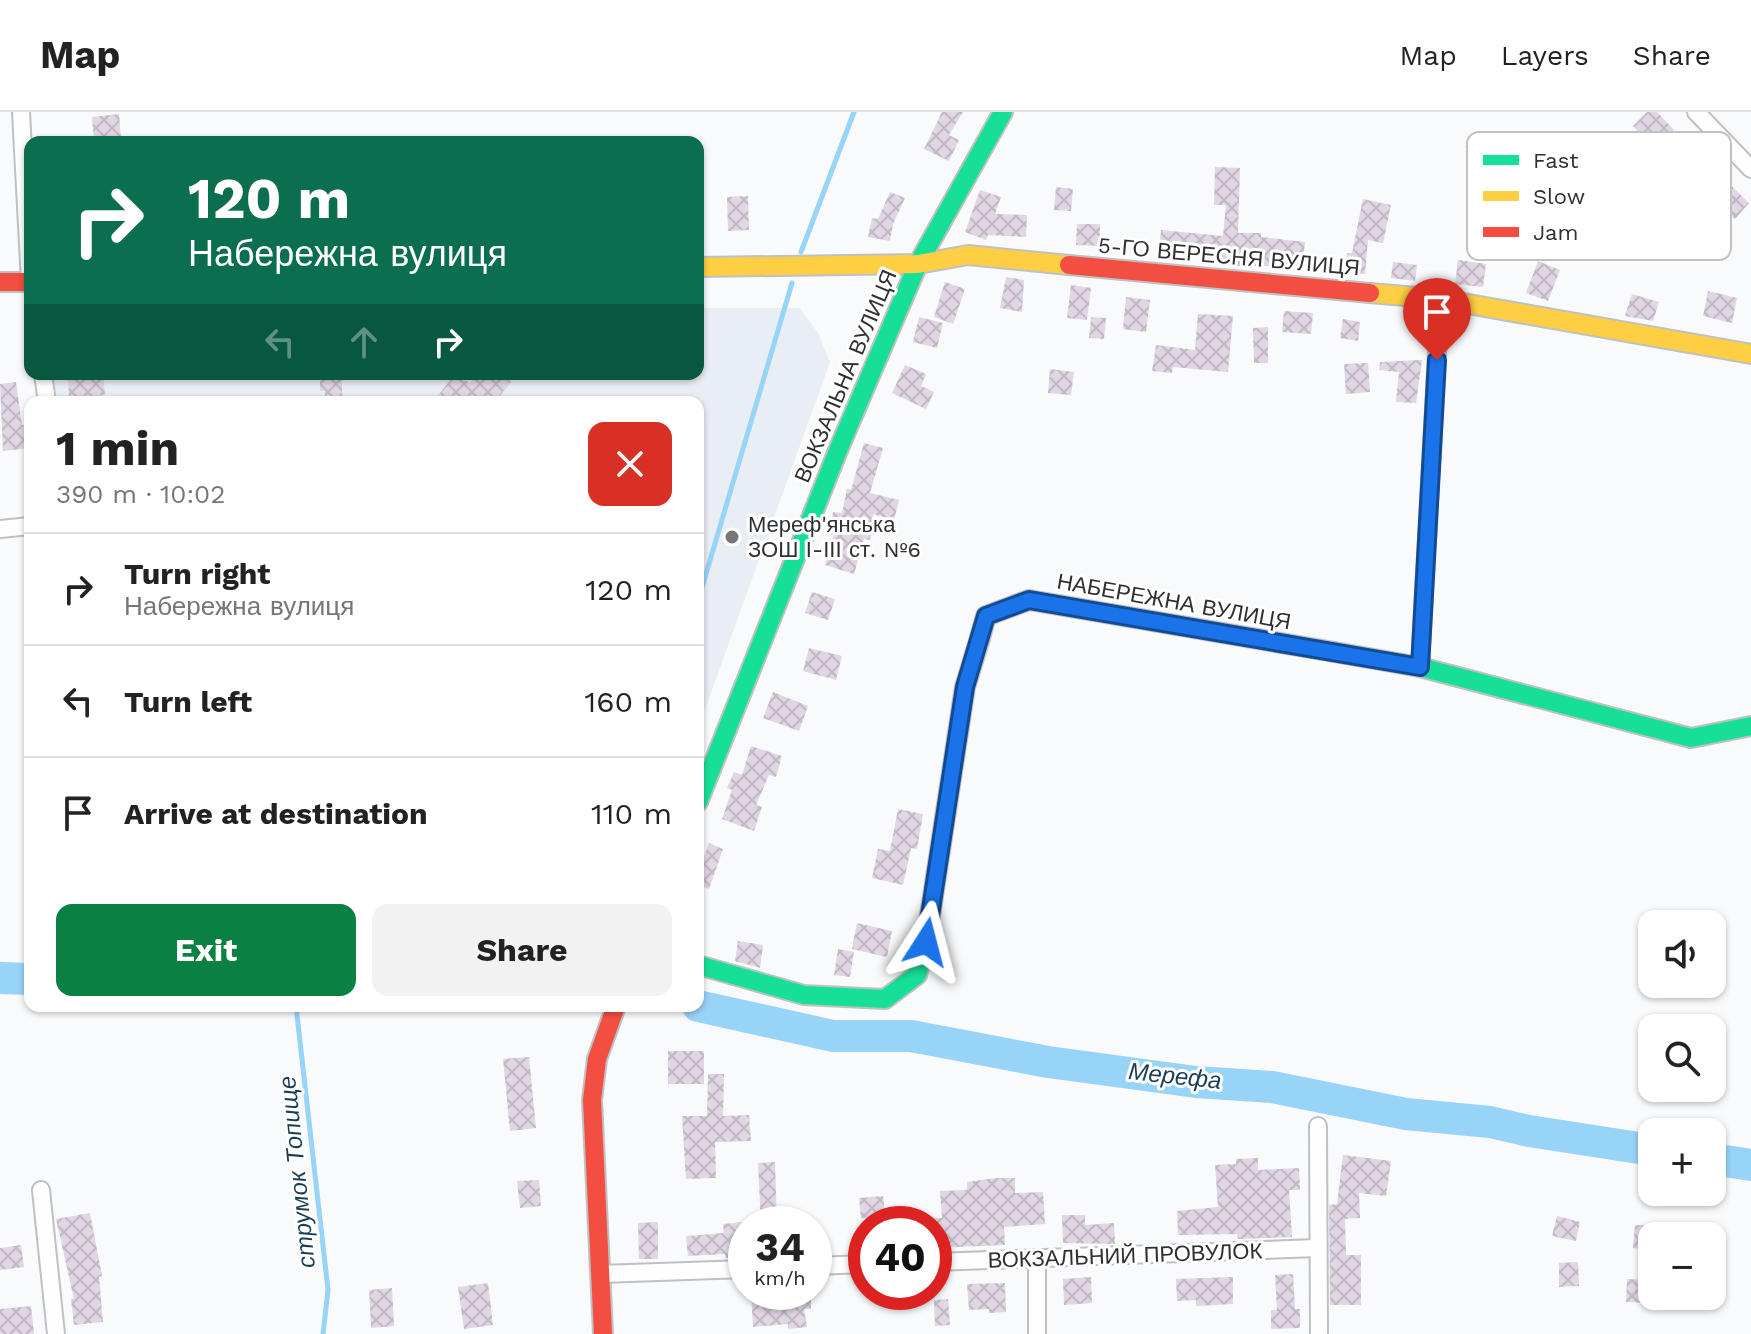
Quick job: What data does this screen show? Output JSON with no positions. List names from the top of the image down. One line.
{"streets":{"street":["5-ГО ВЕРЕСНЯ ВУЛИЦЯ","ВОКЗАЛЬНА ВУЛИЦЯ","НАБЕРЕЖНА ВУЛИЦЯ","ВОКЗАЛЬНИЙ ПРОВУЛОК"]},"crossings":[["5-ГО ВЕРЕСНЯ ВУЛИЦЯ","ВОКЗАЛЬНА ВУЛИЦЯ"]],"water":["Мерефа","струмок Топище"],"places":["Мереф'янська ЗОШ І-ІІІ ст. №6"],"legend":["Fast","Slow","Jam"],"page":{"header":"Map","nav":["Map","Layers","Share"],"turn":["120 m","Набережна вулиця"],"heading":["1 min","390 m · 10:02"],"list":[{"name":"Turn right","note":"Набережна вулиця","value":"120 m"},{"name":"Turn left","value":"160 m"},{"name":"Arrive at destination","value":"110 m"}],"buttons":["Exit","Share"],"map_buttons":["+","−"],"speed":"34 km/h","limit":"40"}}
